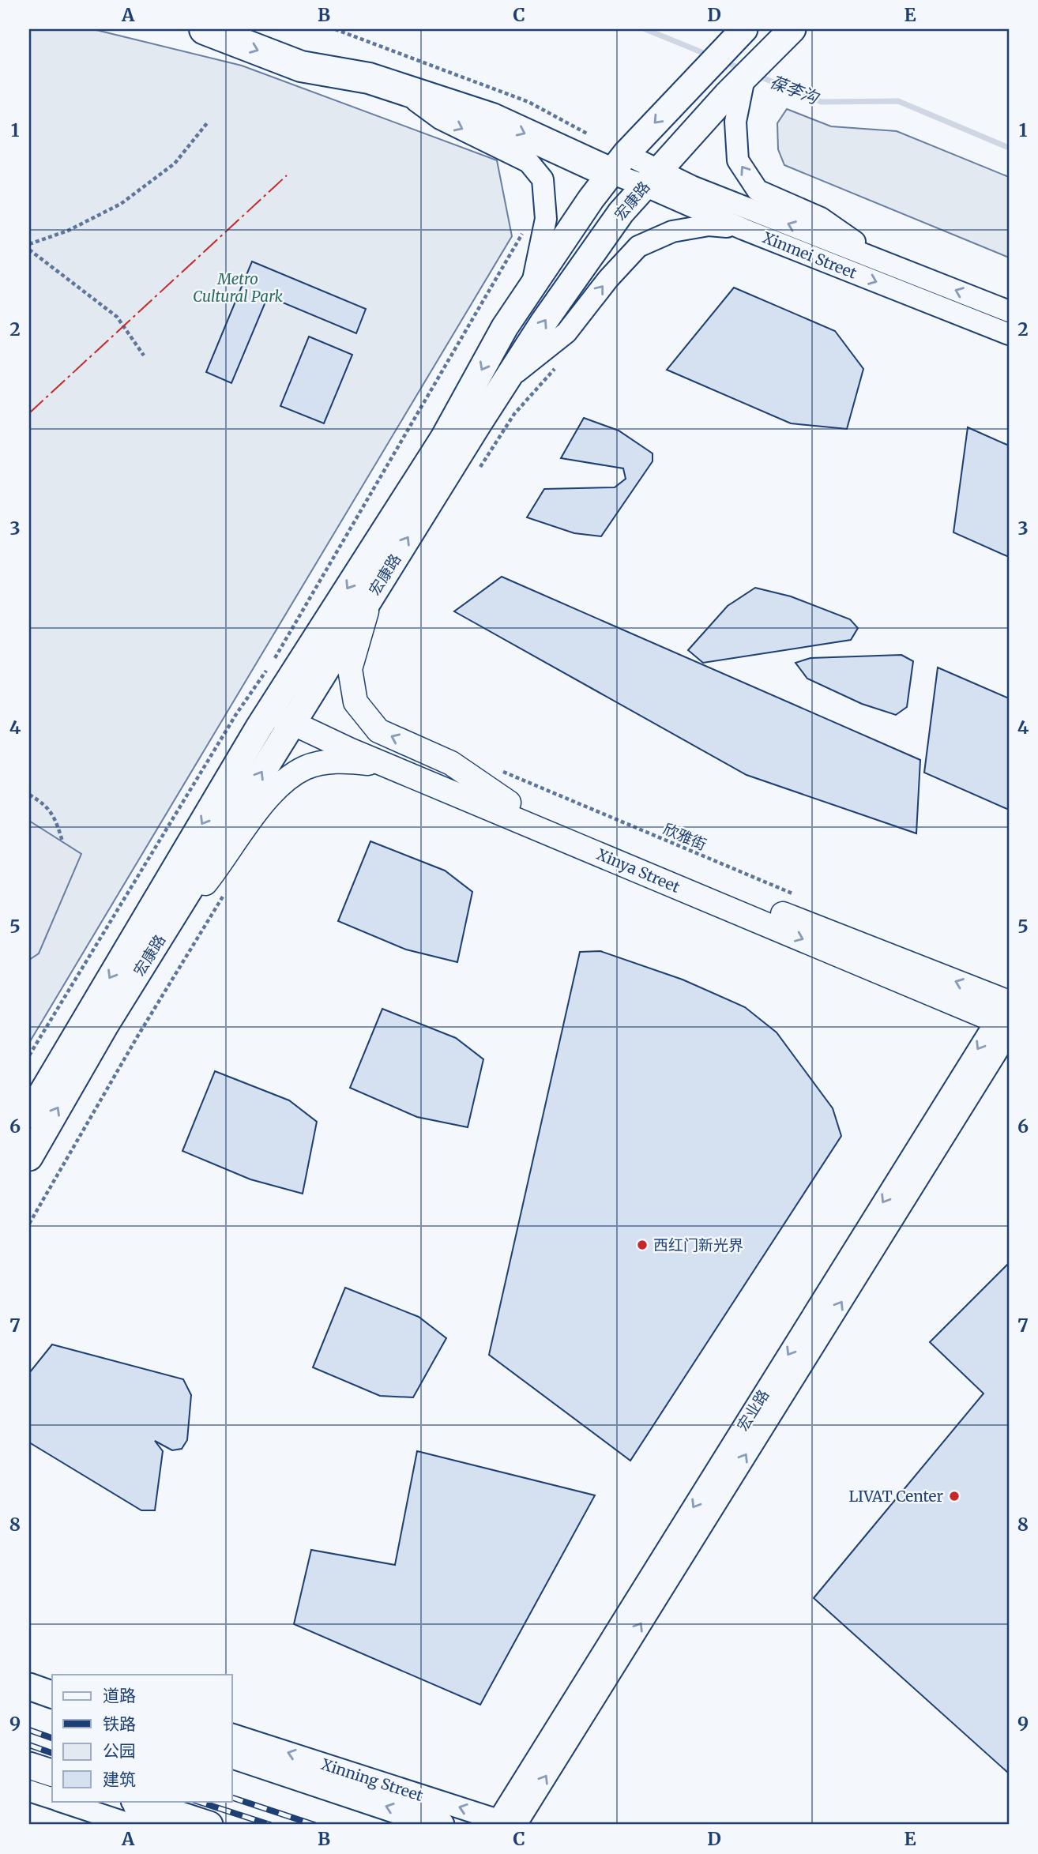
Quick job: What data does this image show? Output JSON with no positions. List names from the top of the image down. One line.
{"streets":{"main road":["宏康路","Xinya Street","Xinning Street"],"street":["Xinmei Street","宏业路"],"path":["欣雅街"]},"crossings":[["宏康路","Xinmei Street"],["宏康路","Xinya Street"],["Xinya Street","宏业路"],["宏业路","Xinning Street"]],"one_way":["Xinning Street"],"water":["葆李沟"],"parks":["Metro Cultural Park"],"places":["西红门新光界","LIVAT Center"],"legend":["道路","铁路","公园","建筑"],"grid":{"columns":["A","B","C","D","E"],"rows":["1","2","3","4","5","6","7","8","9"]}}
